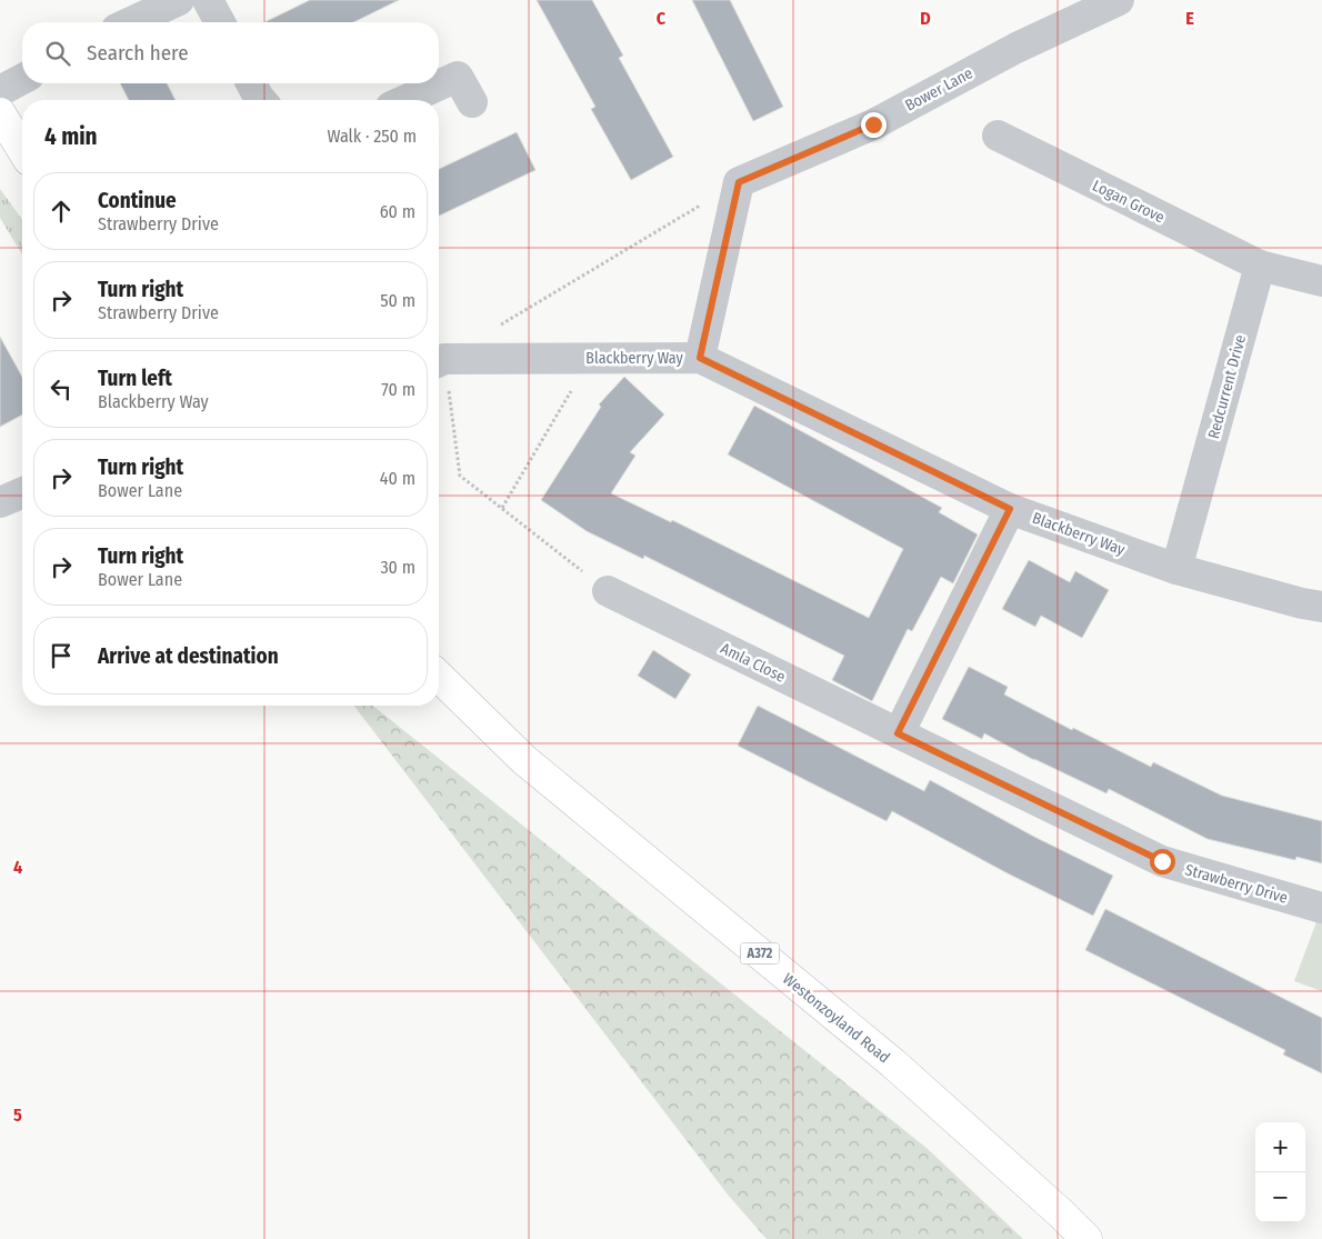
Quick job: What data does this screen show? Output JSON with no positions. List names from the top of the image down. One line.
{"streets":{"main road":["A372","Westonzoyland Road"],"street":["Bower Lane","Logan Grove","Blackberry Way","Redcurrent Drive","Amla Close","Strawberry Drive"]},"crossings":[["Logan Grove","Redcurrent Drive"],["Blackberry Way","Redcurrent Drive"],["Amla Close","Strawberry Drive"]],"page":{"search":"Search here","heading":["4 min","Walk · 250 m"],"list":[["Continue","Strawberry Drive","60 m"],["Turn right","Strawberry Drive","50 m"],["Turn left","Blackberry Way","70 m"],["Turn right","Bower Lane","40 m"],["Turn right","Bower Lane","30 m"],"Arrive at destination"],"map_buttons":["+","−"]},"grid":{"columns":["C","D","E"],"rows":["4","5"]}}
